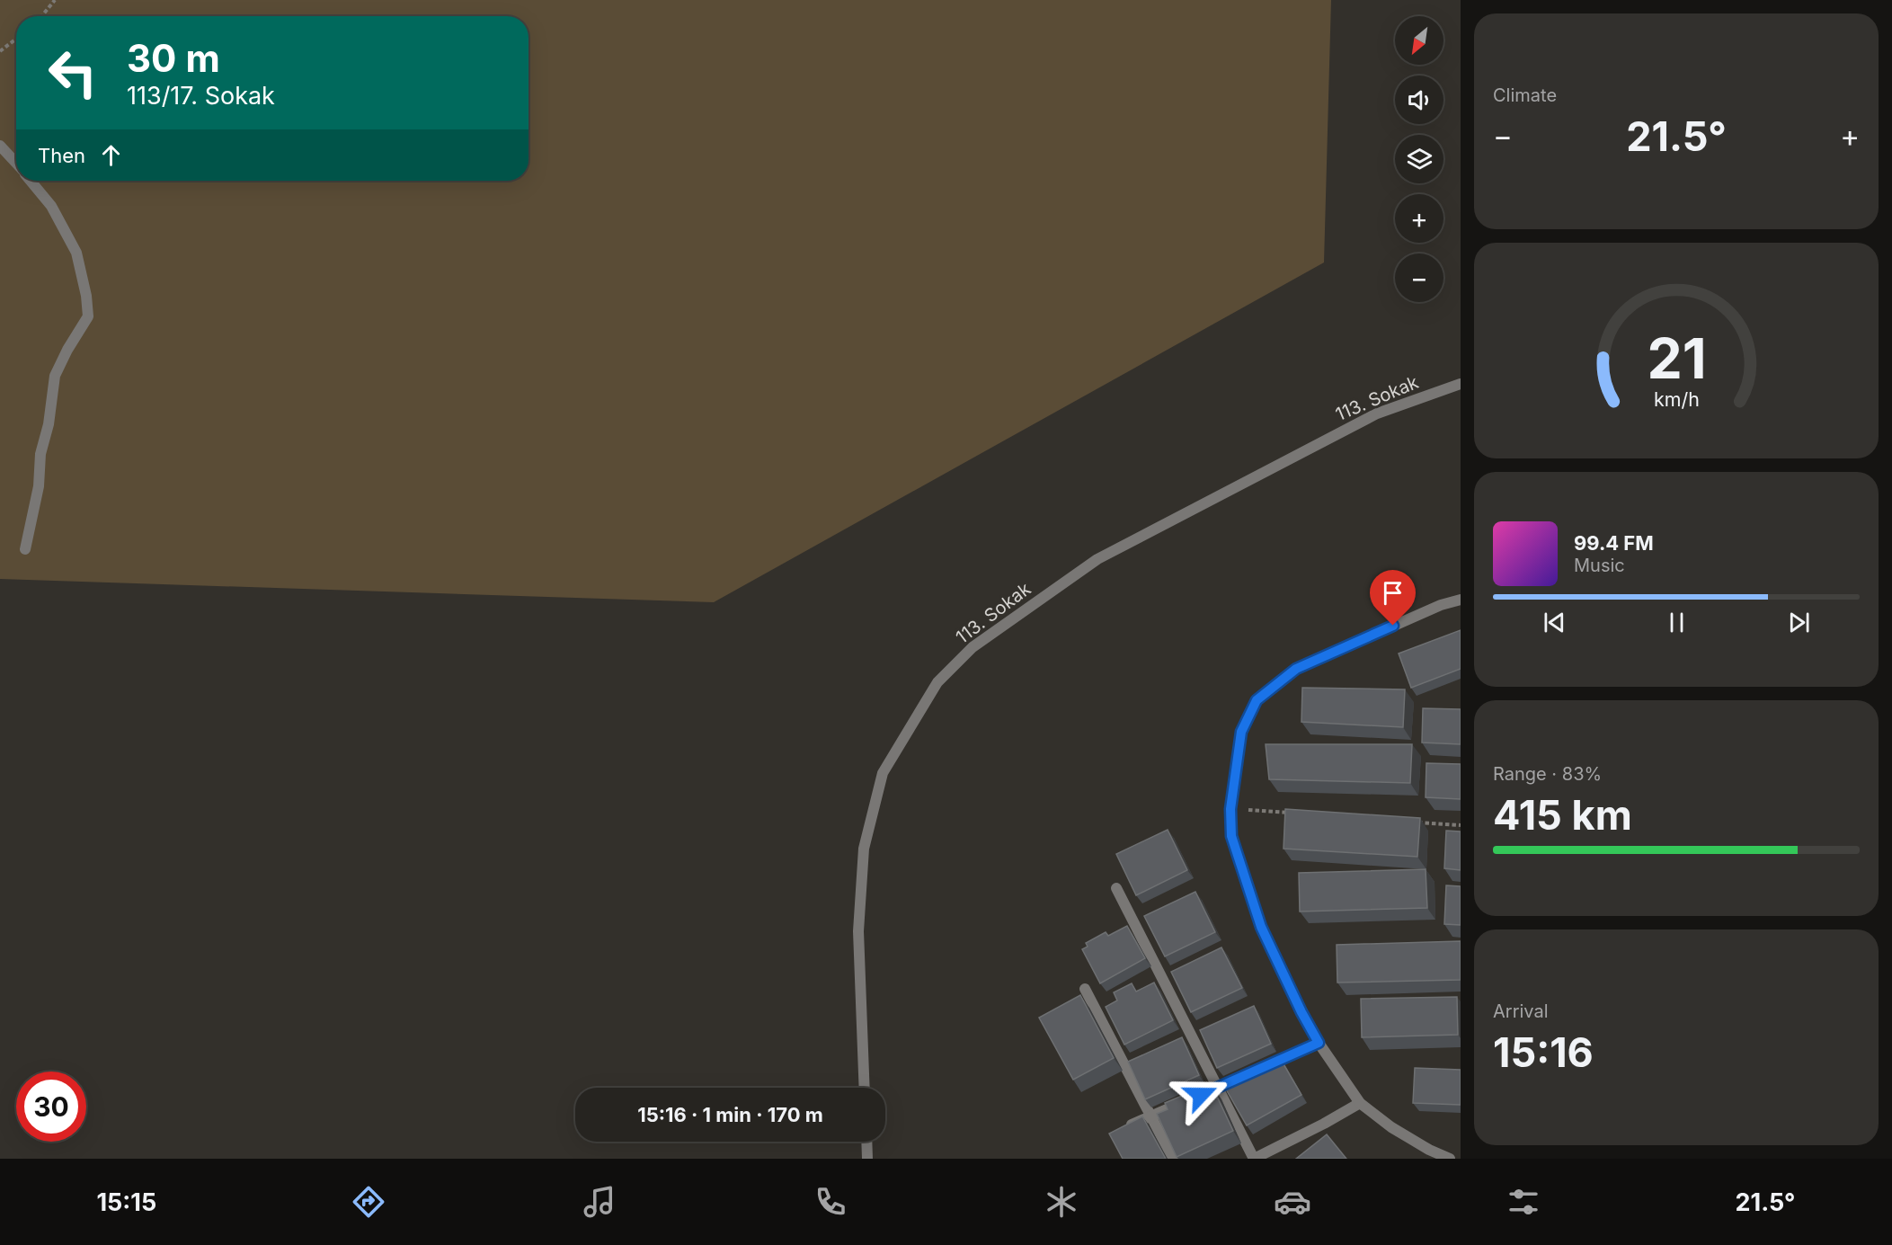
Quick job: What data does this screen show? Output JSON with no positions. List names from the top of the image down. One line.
{"streets":{"street":["113. Sokak"]},"north":"bottom left","page":{"tile":["Climate",["Range · 83%","415 km"],["Arrival","15:16"]],"map_buttons":["+","−"],"turn":["30 m","113/17. Sokak"],"heat":["−","21.5°","+"],"then":"Then","song":["99.4 FM","Music"],"limit":"30","trip":"15:16 · 1 min · 170 m","tabs":["15:15","21.5°"],"gauge":["21","km/h"]}}
